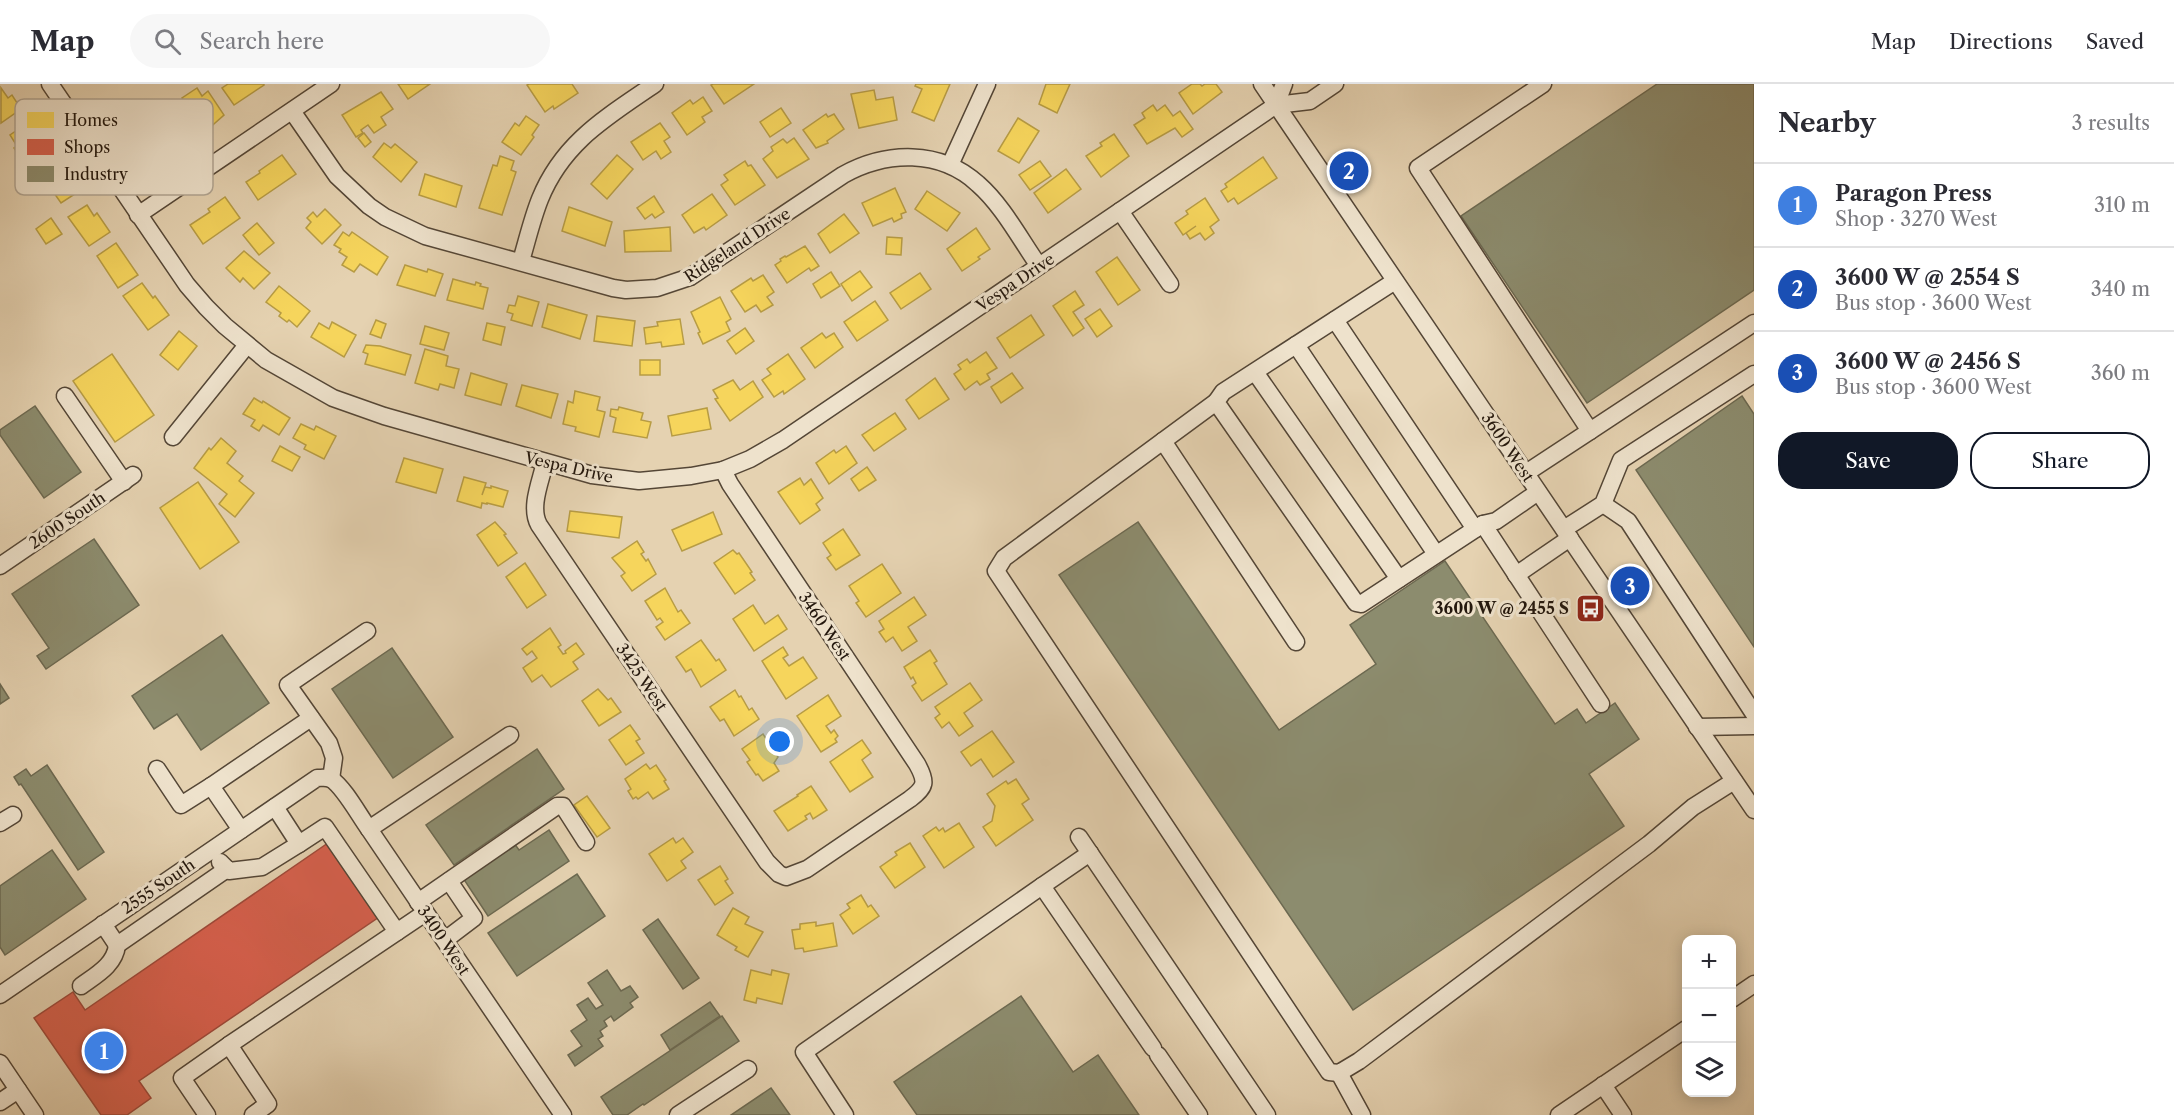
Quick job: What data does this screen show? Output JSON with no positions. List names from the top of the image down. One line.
{"streets":{"street":["Ridgeland Drive","Vespa Drive","3600 West","2600 South","3460 West","3425 West","2555 South","3400 West"]},"crossings":[["Ridgeland Drive","Vespa Drive"],["Vespa Drive","3600 West"],["Vespa Drive","3460 West"],["Vespa Drive","3425 West"],["3460 West","3425 West"],["2555 South","3400 West"]],"places":{"bus stop":["3600 W @ 2455 S"]},"legend":["Homes","Shops","Industry"],"page":{"header":"Map","search":"Search here","nav":["Map","Directions","Saved"],"heading":["Nearby","3 results"],"pins":["2","3","1"],"list":[{"mark":"1","name":"Paragon Press","note":"Shop · 3270 West","value":"310 m"},{"mark":"2","name":"3600 W @ 2554 S","note":"Bus stop · 3600 West","value":"340 m"},{"mark":"3","name":"3600 W @ 2456 S","note":"Bus stop · 3600 West","value":"360 m"}],"buttons":["Save","Share"],"map_buttons":["+","−"]}}
